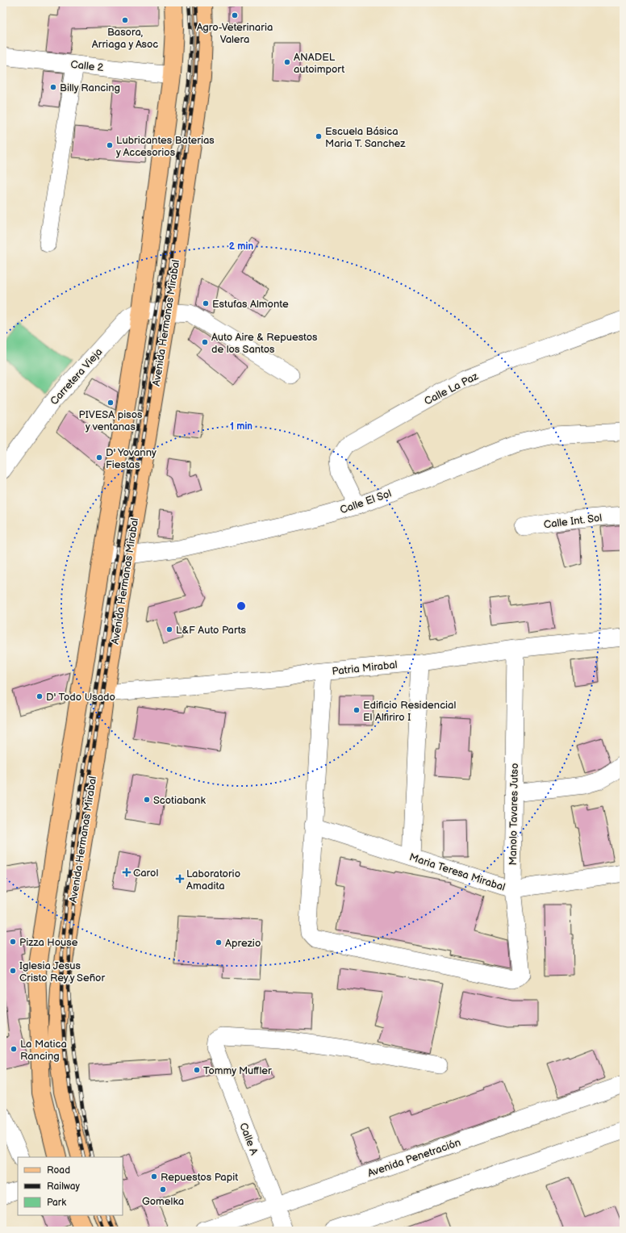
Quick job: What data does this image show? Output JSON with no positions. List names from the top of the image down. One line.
{"streets":{"main road":["Avenida Hermanas Mirabal"],"street":["Calle 2","Carretera Vieja","Calle La Paz","Calle El Sol","Calle Int. Sol","Patria Mirabal","Manolo Tavares Jutso","Maria Teresa Mirabal","Calle A","Avenida Penetración"]},"crossings":[["Avenida Hermanas Mirabal","Carretera Vieja"],["Avenida Hermanas Mirabal","Calle El Sol"],["Avenida Hermanas Mirabal","Patria Mirabal"],["Calle La Paz","Calle El Sol"],["Patria Mirabal","Manolo Tavares Jutso"],["Manolo Tavares Jutso","Maria Teresa Mirabal"],["Calle A","Avenida Penetración"]],"places":{"other":["Agro-Veterinaria Valera","Basora, Arriaga y Asoc","ANADEL autoimport","Billy Rancing","Escuela Básica Maria T. Sanchez","Lubricantes Baterias y Accesorios","Estufas Almonte","Auto Aire & Repuestos de los Santos","PIVESA pisos y ventanas","D' Yovanny Fiestas","L&F Auto Parts","D' Todo Usado","Edificio Residencial El Alfiriro I","Scotiabank","Pizza House","Aprezio","Iglesia Jesus Cristo Rey y Señor","La Matica Rancing","Tommy Muffler","Repuestos Papit","Gomelka"],"health":["Carol","Laboratorio Amadita"]},"legend":["Road","Railway","Park"],"rings":["2 min","1 min"]}
